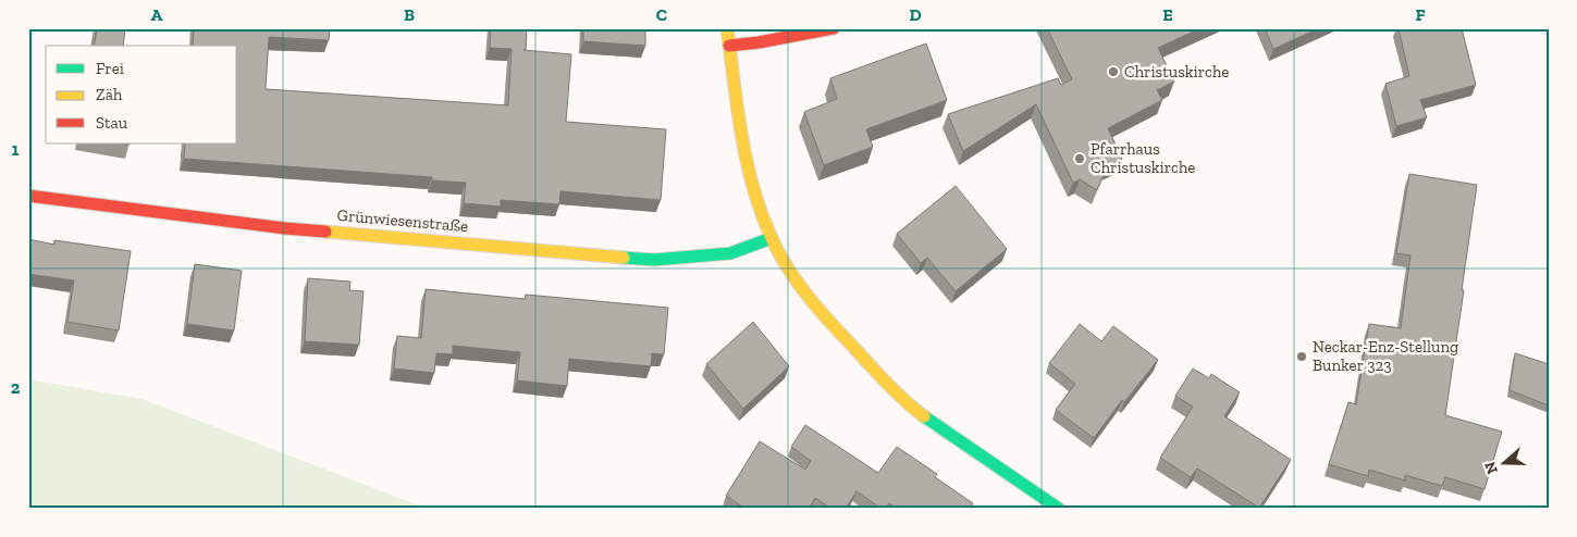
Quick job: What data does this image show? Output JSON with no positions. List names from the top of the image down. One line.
{"streets":{"street":["Grünwiesenstraße"]},"places":["Christuskirche","Pfarrhaus Christuskirche","Neckar-Enz-Stellung Bunker 323"],"legend":["Frei","Zäh","Stau"],"north":"left","grid":{"columns":["A","B","C","D","E","F"],"rows":["1","2"]}}
